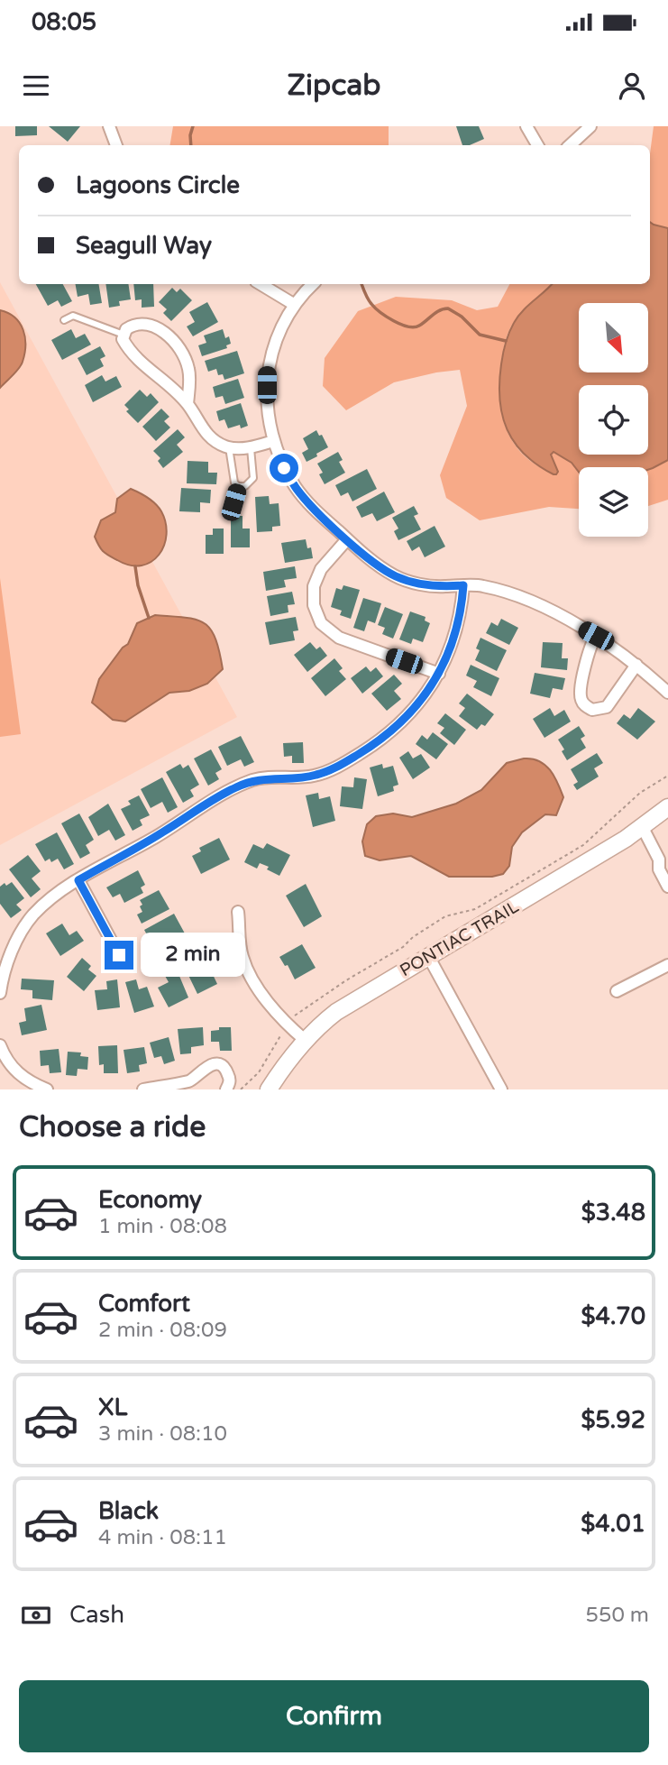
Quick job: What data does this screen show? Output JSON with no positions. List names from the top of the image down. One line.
{"streets":{"main road":["PONTIAC TRAIL"]},"north":"bottom right","page":{"status":"08:05","header":"Zipcab","banner":["Lagoons Circle","Seagull Way"],"bubble":"2 min","heading":"Choose a ride","list":[{"name":"Economy","note":"1 min · 08:08","value":"$3.48"},{"name":"Comfort","note":"2 min · 08:09","value":"$4.70"},{"name":"XL","note":"3 min · 08:10","value":"$5.92"},{"name":"Black","note":"4 min · 08:11","value":"$4.01"}],"pay":["Cash","550 m"],"buttons":"Confirm"}}
